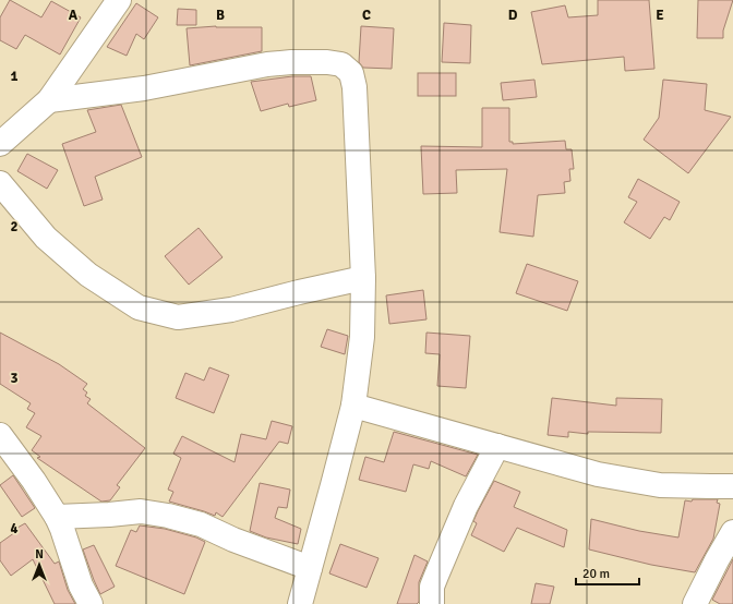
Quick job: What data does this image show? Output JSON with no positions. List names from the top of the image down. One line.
{"scale_bar":"20 m","north":"top","grid":{"columns":["A","B","C","D","E"],"rows":["1","2","3","4"]}}
